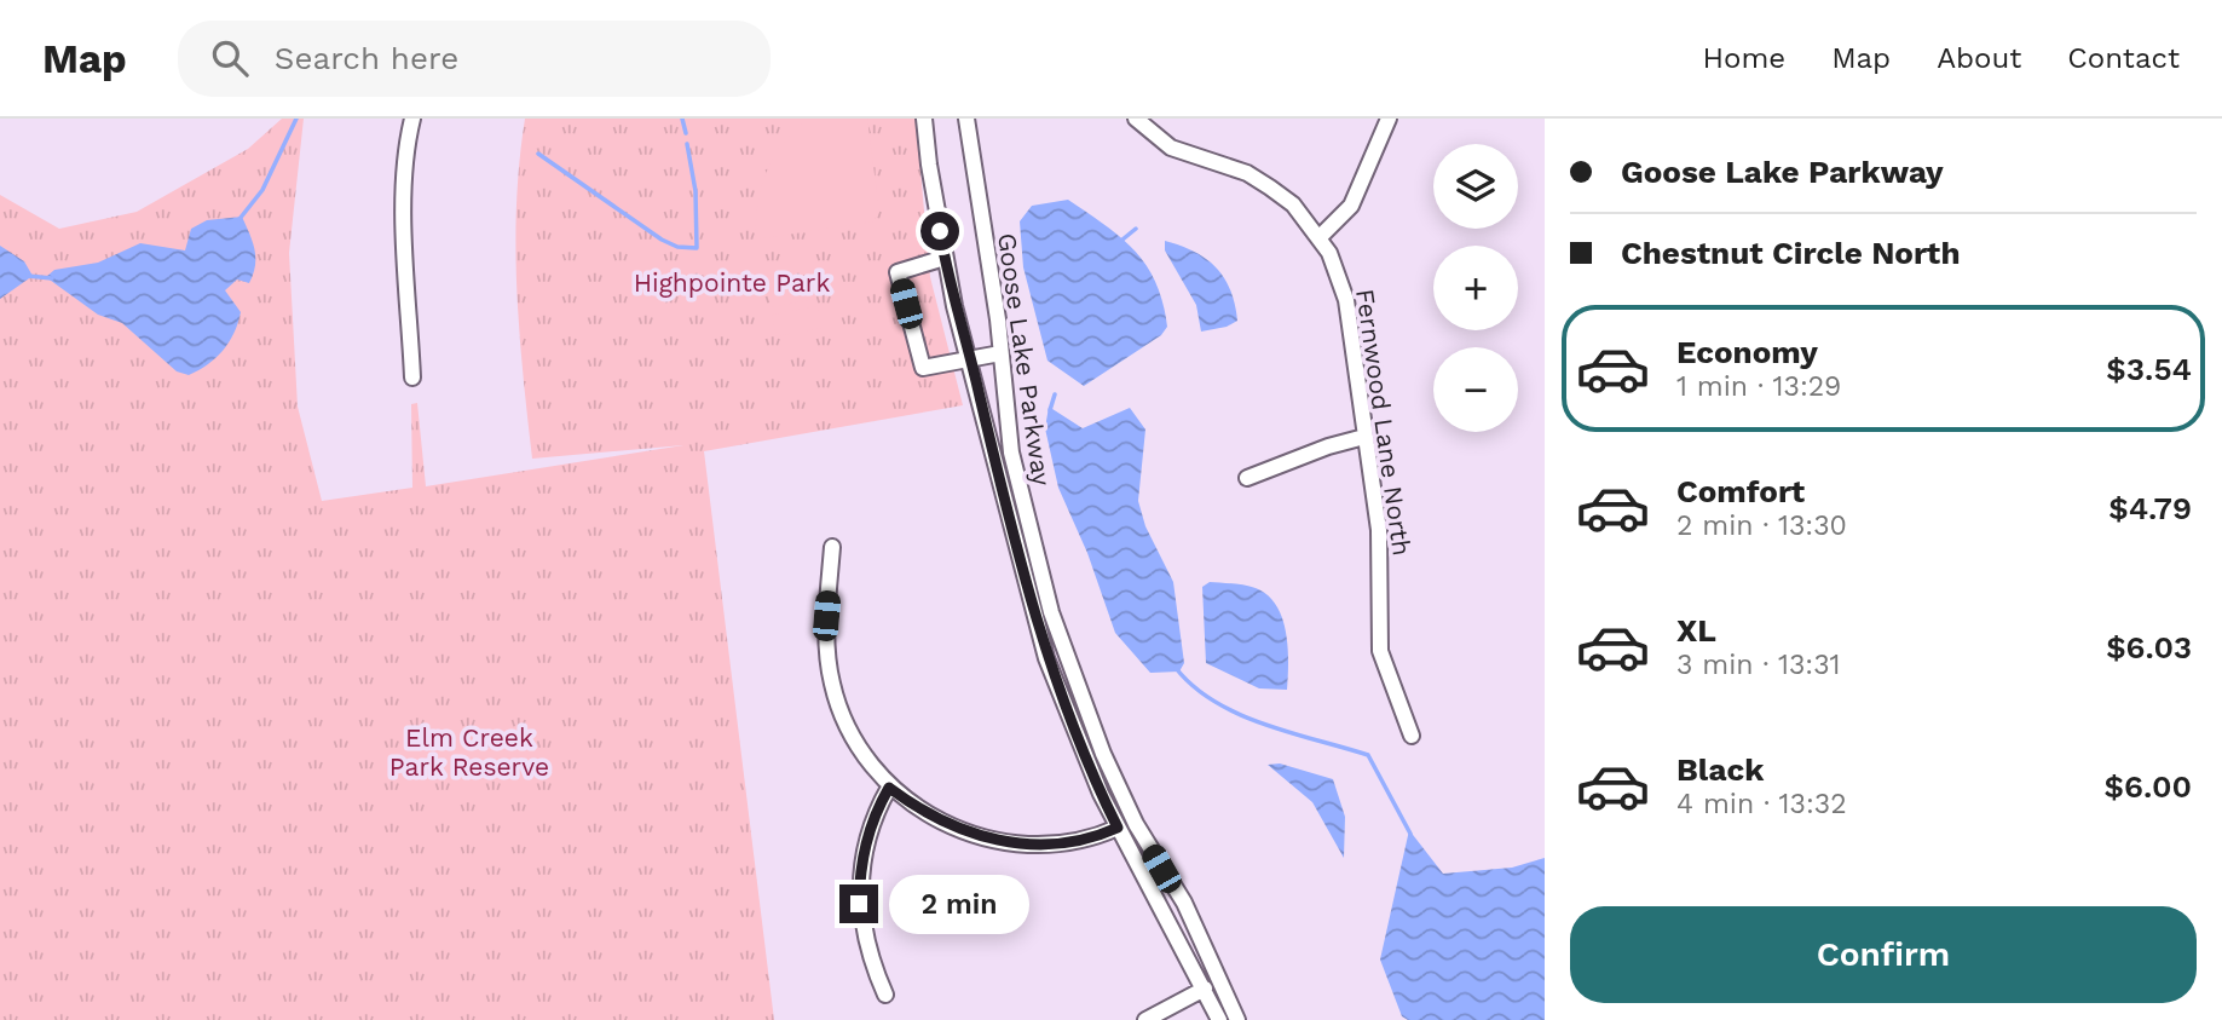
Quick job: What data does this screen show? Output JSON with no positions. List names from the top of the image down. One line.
{"streets":{"street":["Goose Lake Parkway","Fernwood Lane North"]},"parks":["Highpointe Park","Elm Creek Park Reserve"],"page":{"header":"Map","search":"Search here","nav":["Home","Map","About","Contact"],"banner":["Goose Lake Parkway","Chestnut Circle North"],"map_buttons":["+","−"],"list":[{"name":"Economy","note":"1 min · 13:29","value":"$3.54"},{"name":"Comfort","note":"2 min · 13:30","value":"$4.79"},{"name":"XL","note":"3 min · 13:31","value":"$6.03"},{"name":"Black","note":"4 min · 13:32","value":"$6.00"}],"bubble":"2 min","buttons":"Confirm"}}
